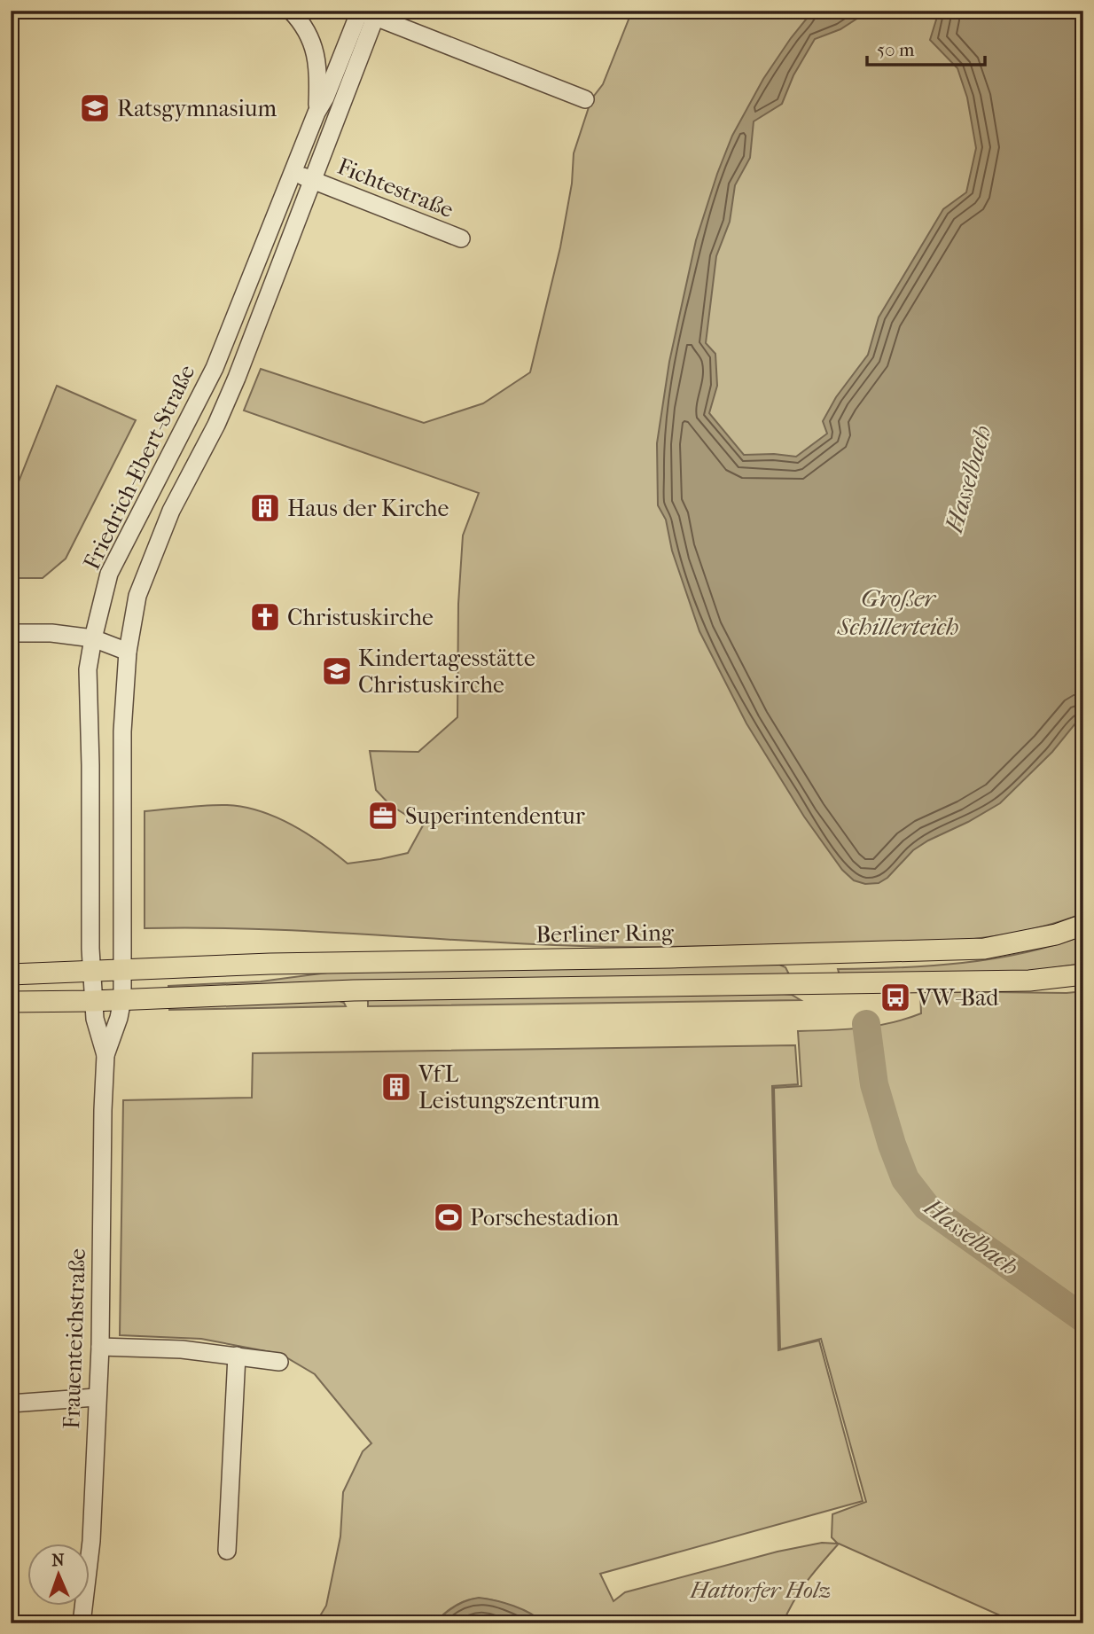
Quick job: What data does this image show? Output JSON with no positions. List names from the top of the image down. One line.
{"streets":{"main road":["Berliner Ring"],"street":["Fichtestraße","Friedrich-Ebert-Straße","Frauenteichstraße"]},"crossings":[["Fichtestraße","Friedrich-Ebert-Straße"],["Friedrich-Ebert-Straße","Berliner Ring"],["Friedrich-Ebert-Straße","Frauenteichstraße"]],"water":["Hasselbach","Großer Schillerteich"],"parks":["Hattorfer Holz"],"places":{"school or university":["Ratsgymnasium","Kindertagesstätte Christuskirche"],"building":["Haus der Kirche","VfL Leistungszentrum"],"church":["Christuskirche"],"office":["Superintendentur"],"bus stop":["VW-Bad"],"sports":["Porschestadion"]},"scale_bar":"50 m","north":"top"}
